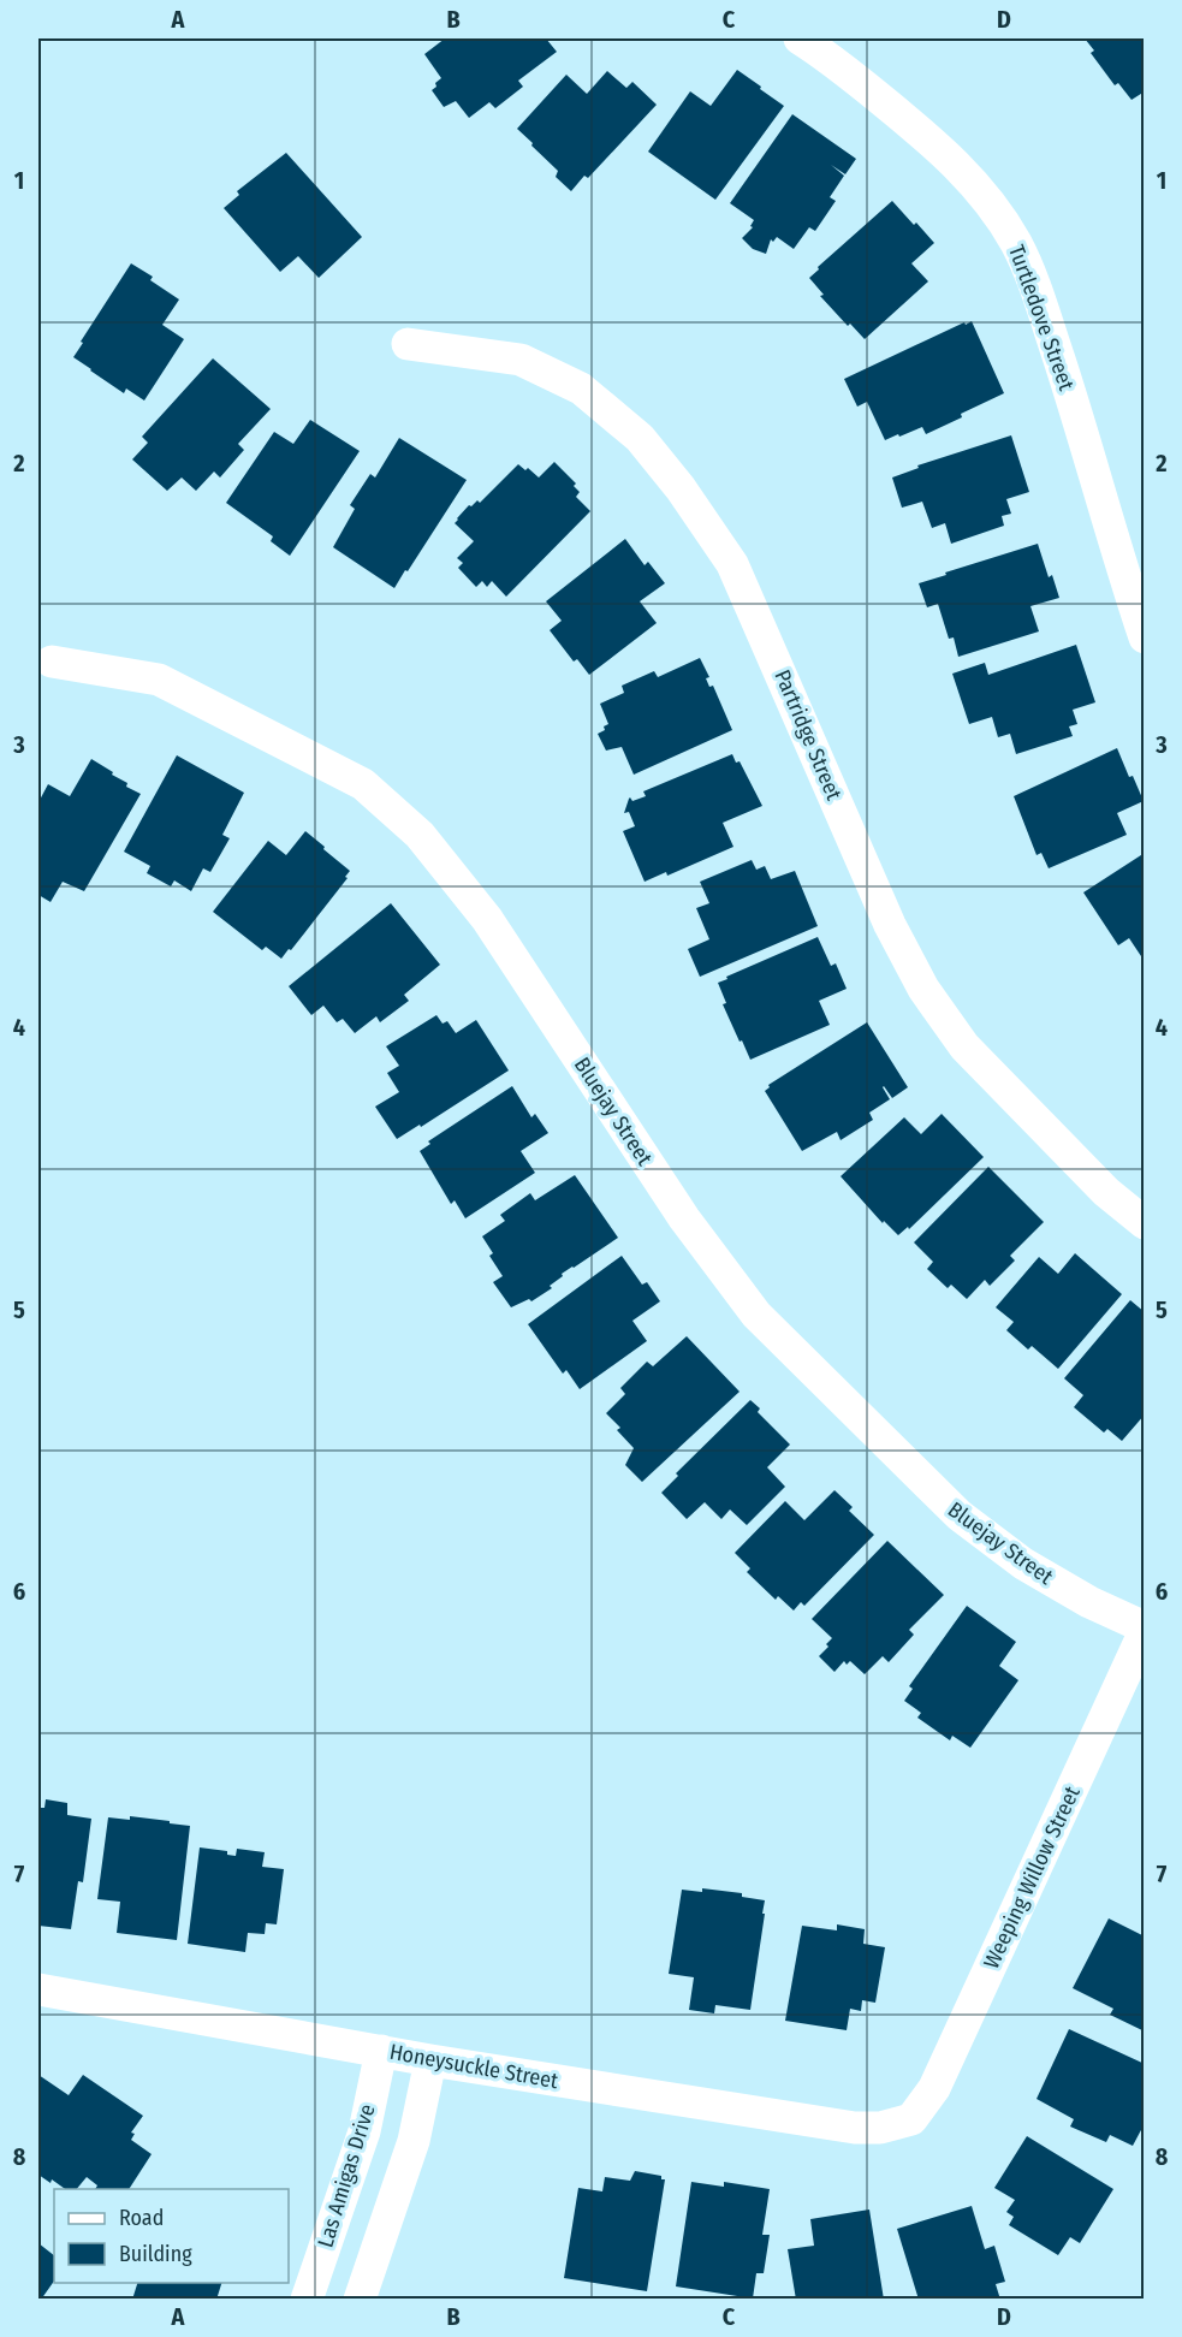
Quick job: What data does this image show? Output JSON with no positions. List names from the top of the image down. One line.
{"streets":{"street":["Turtledove Street","Partridge Street","Bluejay Street","Weeping Willow Street","Honeysuckle Street","Las Amigas Drive"]},"crossings":[["Bluejay Street","Weeping Willow Street"],["Weeping Willow Street","Honeysuckle Street"],["Honeysuckle Street","Las Amigas Drive"]],"legend":["Road","Building"],"grid":{"columns":["A","B","C","D"],"rows":["1","2","3","4","5","6","7","8"]}}
